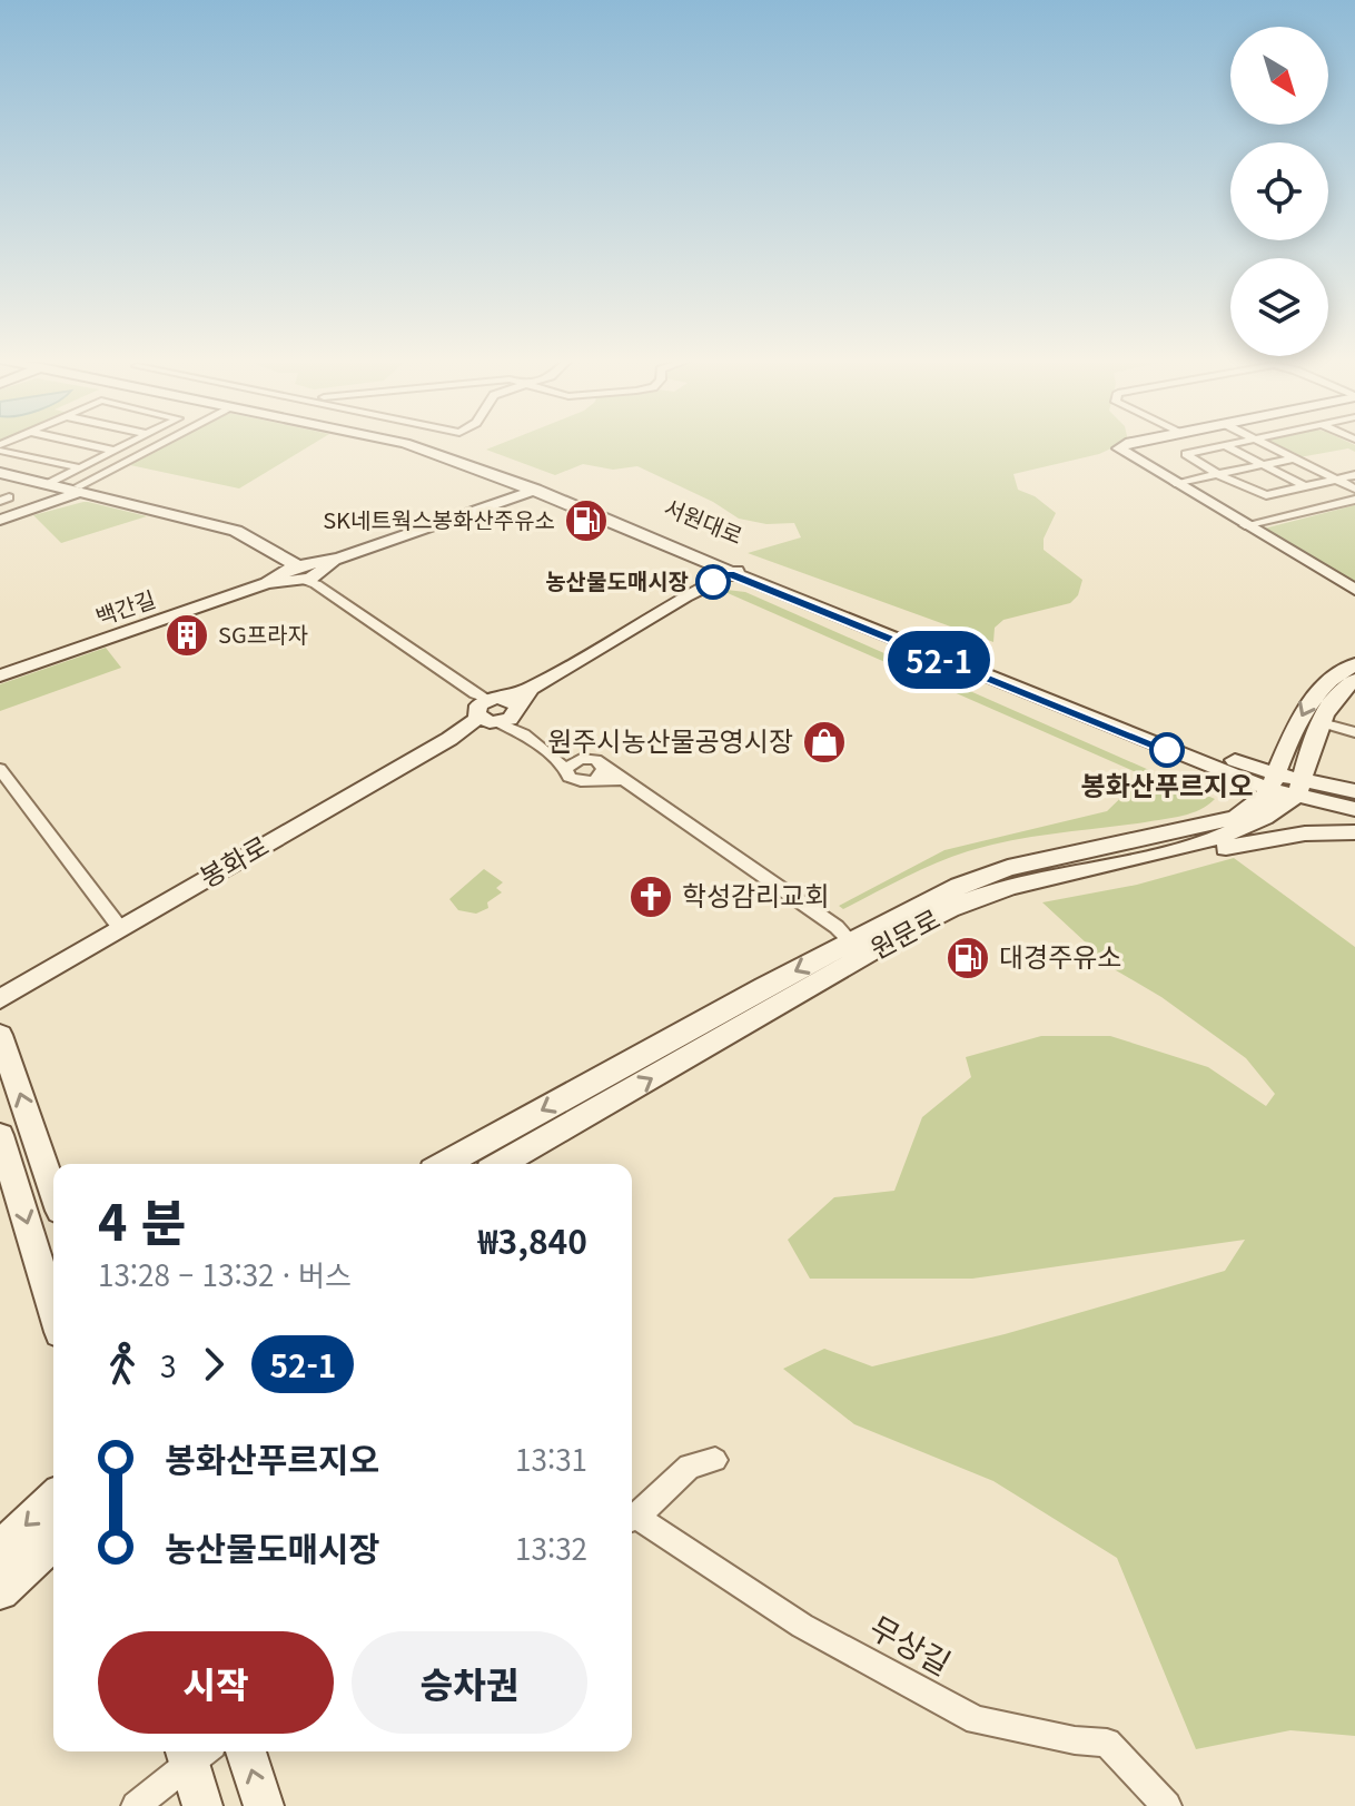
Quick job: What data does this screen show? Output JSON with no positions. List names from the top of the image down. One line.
{"streets":{"street":["서원대로","백간길","봉화로","원문로","무상길"]},"crossings":[["서원대로","봉화로"],["서원대로","원문로"],["봉화로","원문로"]],"places":{"fuel station":["SK네트웍스봉화산주유소","대경주유소"],"other":["농산물도매시장","봉화산푸르지오"],"building":["SG프라자"],"shop":["원주시농산물공영시장"],"church":["학성감리교회"]},"lines":["bus line 52-1"],"north":"bottom right","page":{"on_map":"52-1","heading":["4 분","13:28 – 13:32 · 버스","₩3,840"],"legs":["3","52-1"],"list":[{"name":"봉화산푸르지오","value":"13:31"},{"name":"농산물도매시장","value":"13:32"}],"buttons":["시작","승차권"]}}
